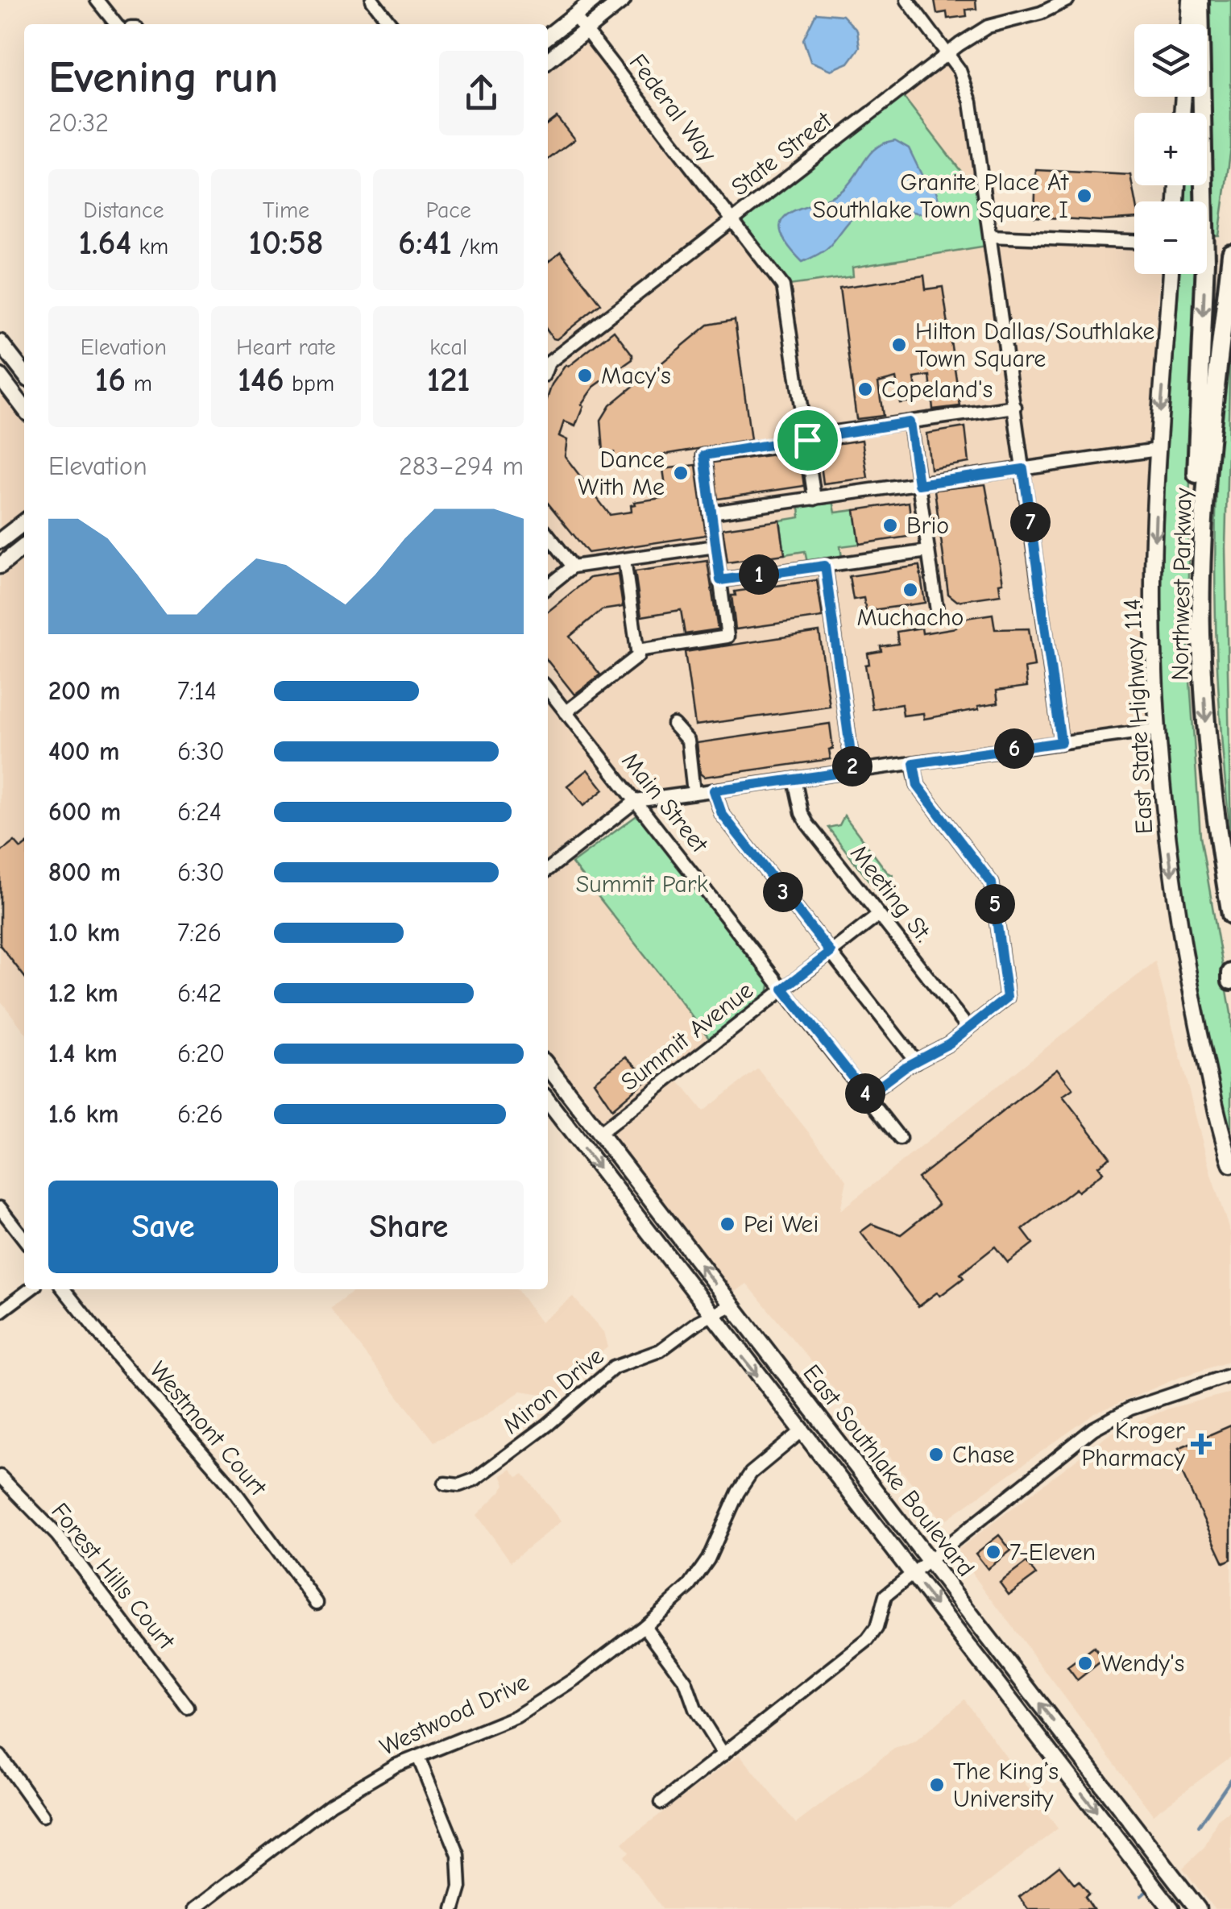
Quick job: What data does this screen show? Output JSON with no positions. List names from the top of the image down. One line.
{"streets":{"highway":["Northwest Parkway"],"main road":["East State Highway 114","East Southlake Boulevard"],"street":["Federal Way","State Street","Main Street","Meeting St.","Summit Avenue","Miron Drive","Westmont Court","Forest Hills Court","Westwood Drive"]},"crossings":[["Federal Way","State Street"],["Main Street","Summit Avenue"],["Meeting St.","Summit Avenue"],["Summit Avenue","East Southlake Boulevard"],["Miron Drive","East Southlake Boulevard"],["East Southlake Boulevard","Westwood Drive"]],"one_way":["Northwest Parkway","East State Highway 114"],"parks":["Summit Park"],"places":{"other":["Granite Place At Southlake Town Square I","Hilton Dallas/Southlake Town Square","Macy's","Copeland's","Dance With Me","Brio","Muchacho","Pei Wei","Chase","7-Eleven","Wendy's","The King’s University"],"health":["Kroger Pharmacy"]},"page":{"map_buttons":["+","−"],"heading":["Evening run","20:32"],"stats":[["Distance","1.64 km"],["Time","10:58"],["Pace","6:41 /km"],["Elevation","16 m"],["Heart rate","146 bpm"],["kcal","121"]],"chart":["Elevation","283–294 m"],"pins":["7","1","6","2","3","5","4"],"list":[{"name":"200 m","note":"7:14"},{"name":"400 m","note":"6:30"},{"name":"600 m","note":"6:24"},{"name":"800 m","note":"6:30"},{"name":"1.0 km","note":"7:26"},{"name":"1.2 km","note":"6:42"},{"name":"1.4 km","note":"6:20"},{"name":"1.6 km","note":"6:26"}],"buttons":["Save","Share"]}}
